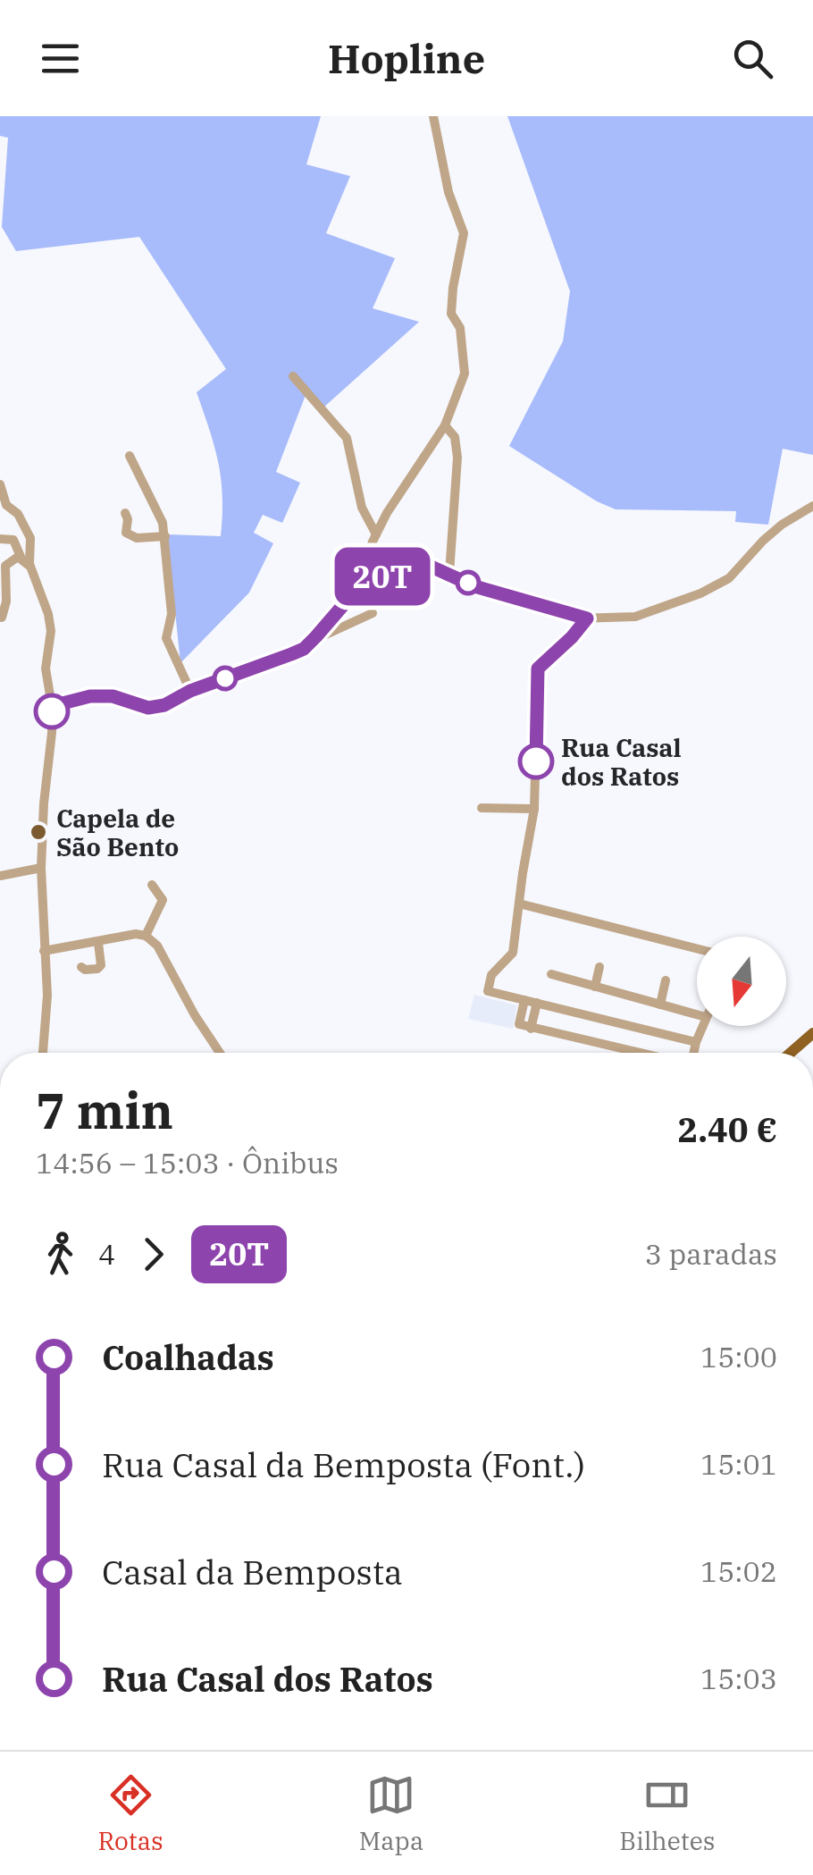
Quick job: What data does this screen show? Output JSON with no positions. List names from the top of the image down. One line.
{"places":["Rua Casal dos Ratos","Capela de São Bento"],"lines":["bus line 20T"],"north":"bottom","page":{"header":"Hopline","on_map":"20T","heading":["7 min","14:56 – 15:03 · Ônibus","2.40 €"],"legs":["4","20T","3 paradas"],"list":[{"name":"Coalhadas","value":"15:00"},{"name":"Rua Casal da Bemposta (Font.)","value":"15:01"},{"name":"Casal da Bemposta","value":"15:02"},{"name":"Rua Casal dos Ratos","value":"15:03"}],"tabs":["Rotas","Mapa","Bilhetes"]}}
